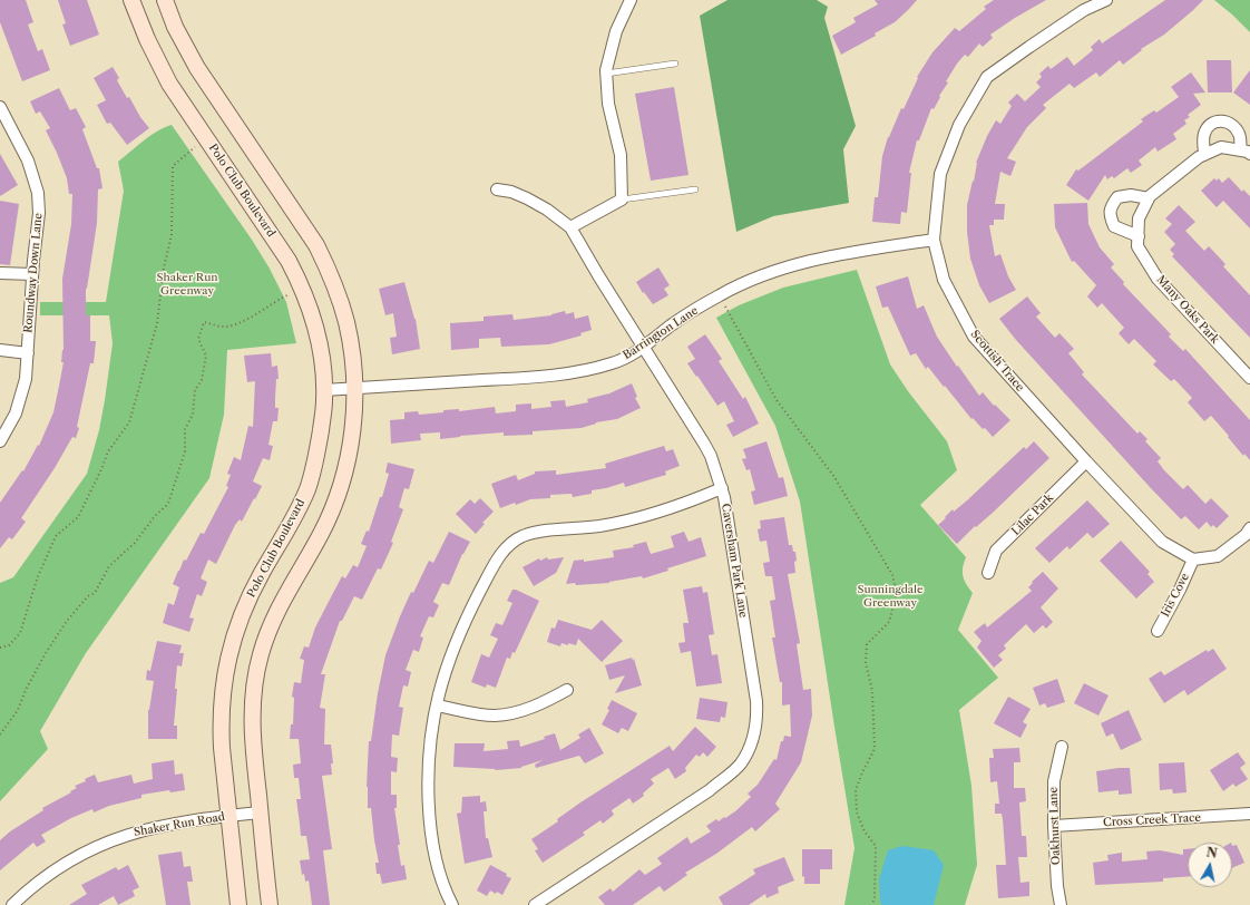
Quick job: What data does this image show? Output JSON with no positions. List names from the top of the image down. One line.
{"streets":{"street":["Polo Club Boulevard","Roundway Down Lane","Many Oaks Park","Barrington Lane","Scottish Trace","Lilac Park","Caversham Park Lane","Iris Cove","Cross Creek Trace","Shaker Run Road","Oakhurst Lane"]},"crossings":[["Polo Club Boulevard","Barrington Lane"],["Polo Club Boulevard","Shaker Run Road"],["Barrington Lane","Scottish Trace"],["Barrington Lane","Caversham Park Lane"],["Scottish Trace","Lilac Park"],["Scottish Trace","Iris Cove"],["Cross Creek Trace","Oakhurst Lane"]],"parks":["Shaker Run Greenway","Sunningdale Greenway"],"north":"top"}
